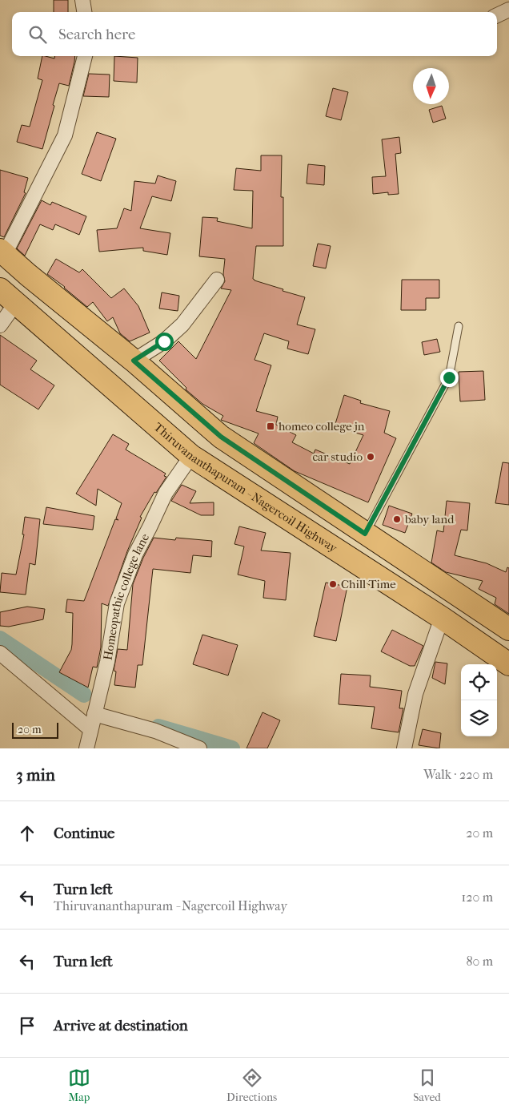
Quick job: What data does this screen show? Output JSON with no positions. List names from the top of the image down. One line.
{"streets":{"main road":["Thiruvananthapuram - Nagercoil Highway"],"street":["Homeopathic college lane"]},"crossings":[["Thiruvananthapuram - Nagercoil Highway","Homeopathic college lane"]],"places":{"transit":["homeo college jn"],"other":["car studio","baby land","Chill Time"]},"scale_bar":"20 m","north":"bottom","page":{"search":"Search here","scale":"20 m","heading":["3 min","Walk · 220 m"],"list":[["Continue","20 m"],["Turn left","Thiruvananthapuram - Nagercoil Highway","120 m"],["Turn left","80 m"],"Arrive at destination"],"nav":["Map","Directions","Saved"]}}
